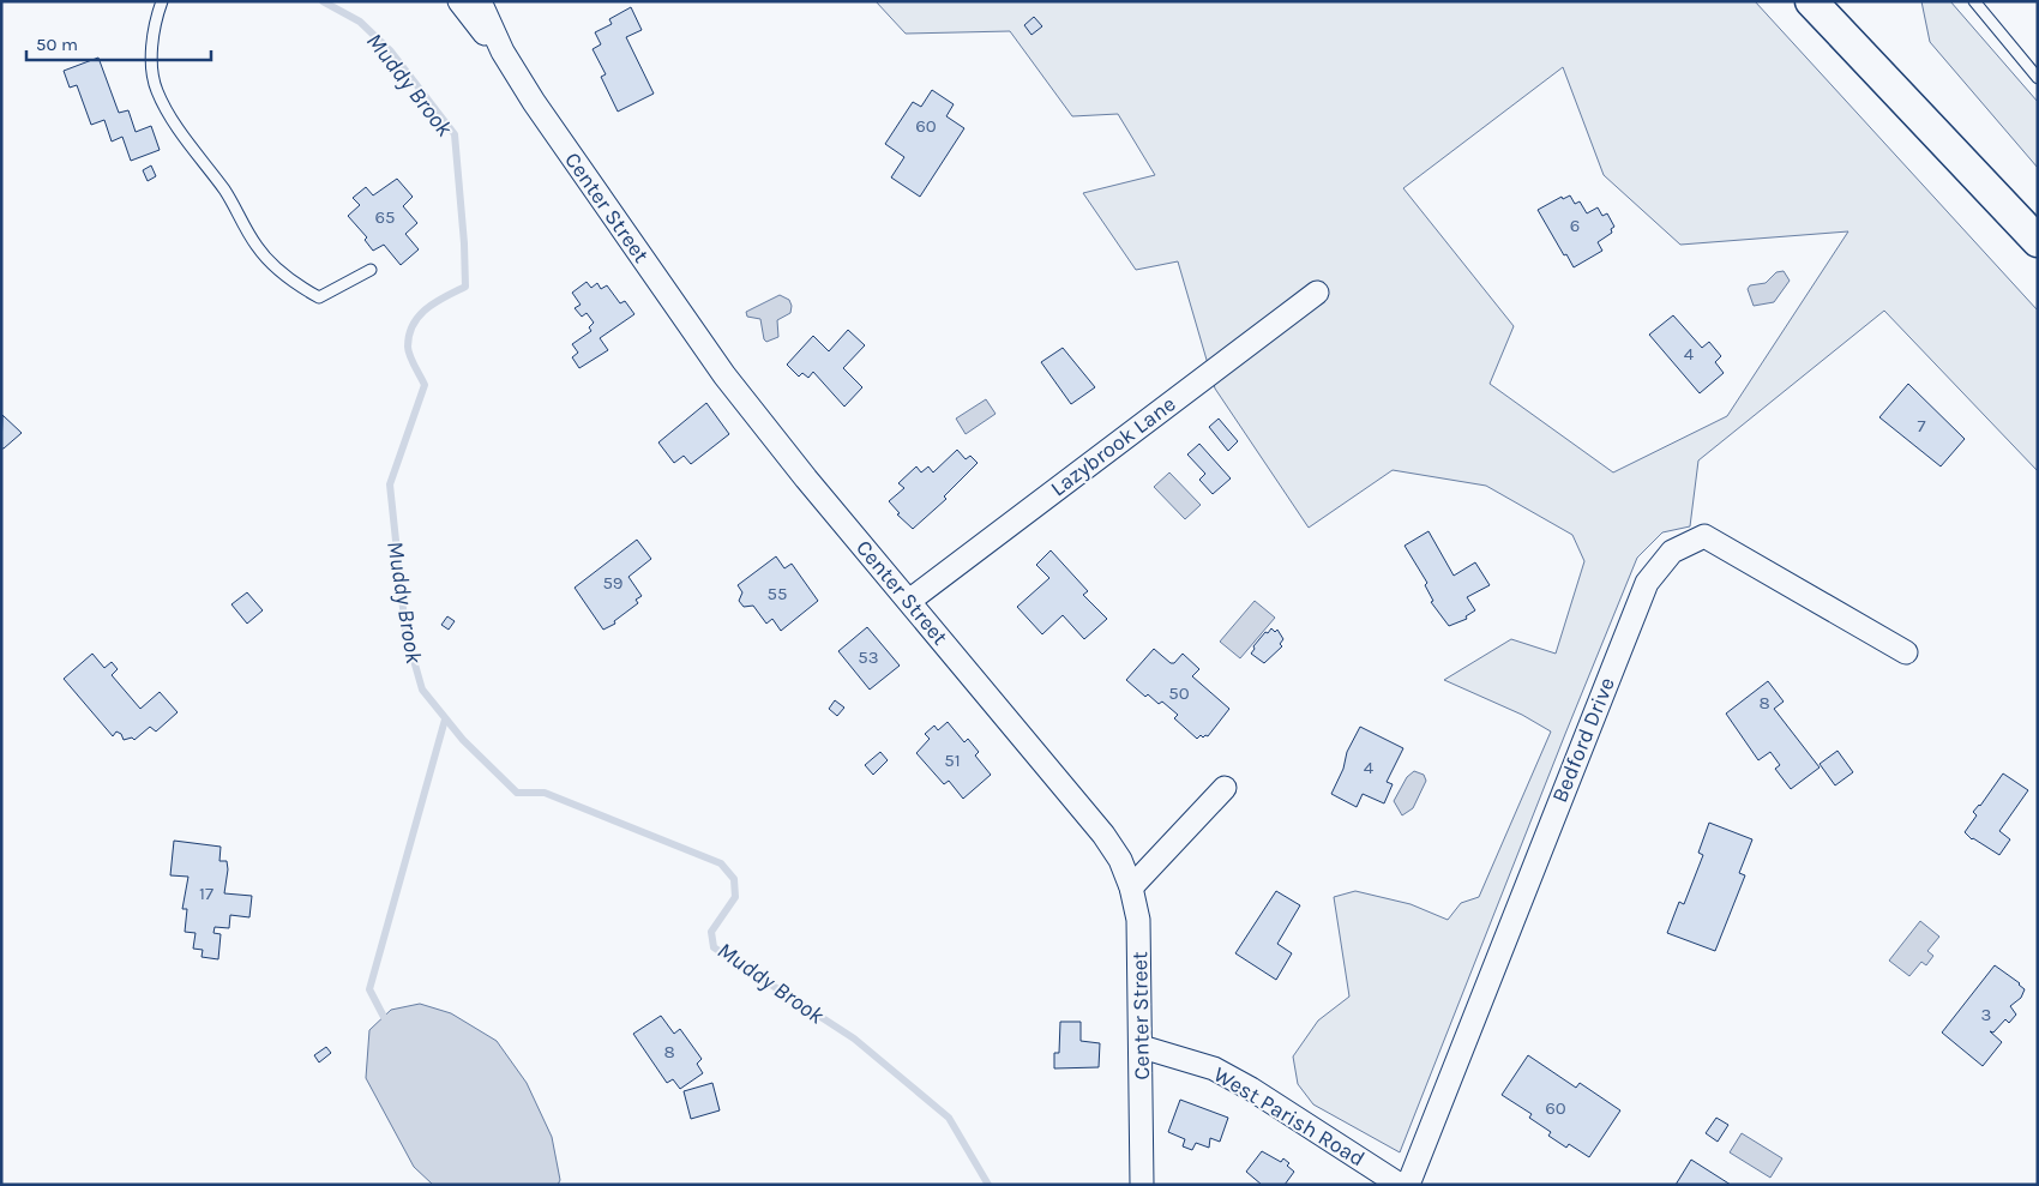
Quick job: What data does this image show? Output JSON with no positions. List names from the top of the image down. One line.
{"streets":{"street":["Center Street","Lazybrook Lane","Bedford Drive","West Parish Road"]},"crossings":[["Center Street","Lazybrook Lane"],["Center Street","West Parish Road"]],"water":["Muddy Brook"],"house_numbers":["60","65","6","4","7","59","55","53","50","8","51","4","17","3","8","60"],"scale_bar":"50 m"}
